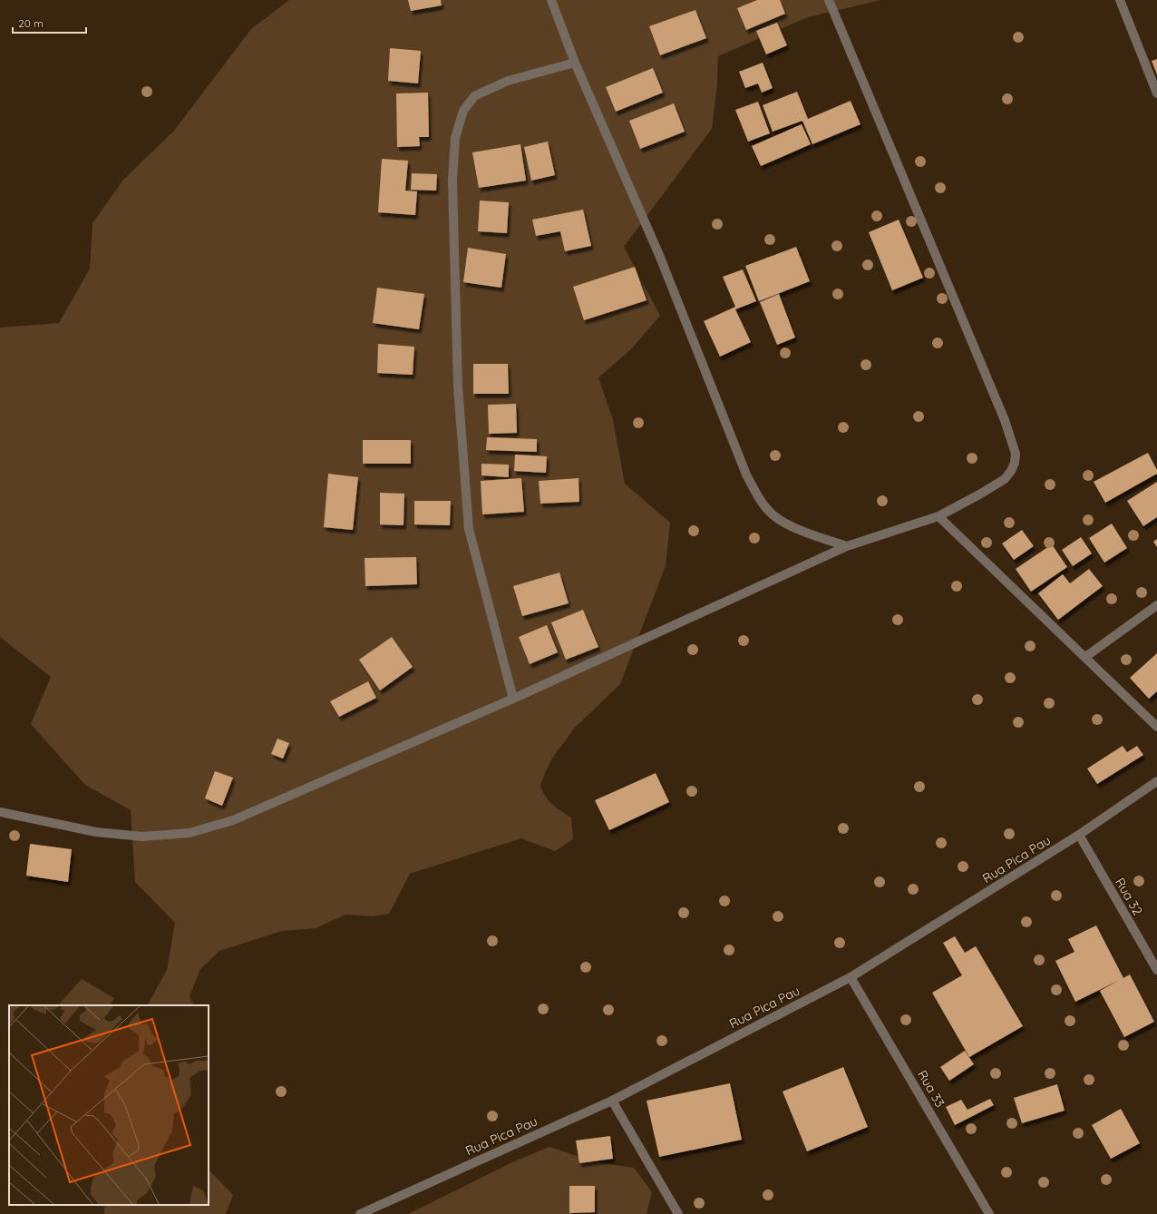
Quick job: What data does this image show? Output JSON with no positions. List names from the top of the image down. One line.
{"streets":{"street":["Rua Pica Pau","Rua 32","Rua 33"]},"crossings":[["Rua Pica Pau","Rua 32"],["Rua Pica Pau","Rua 33"]],"scale_bar":"20 m"}
